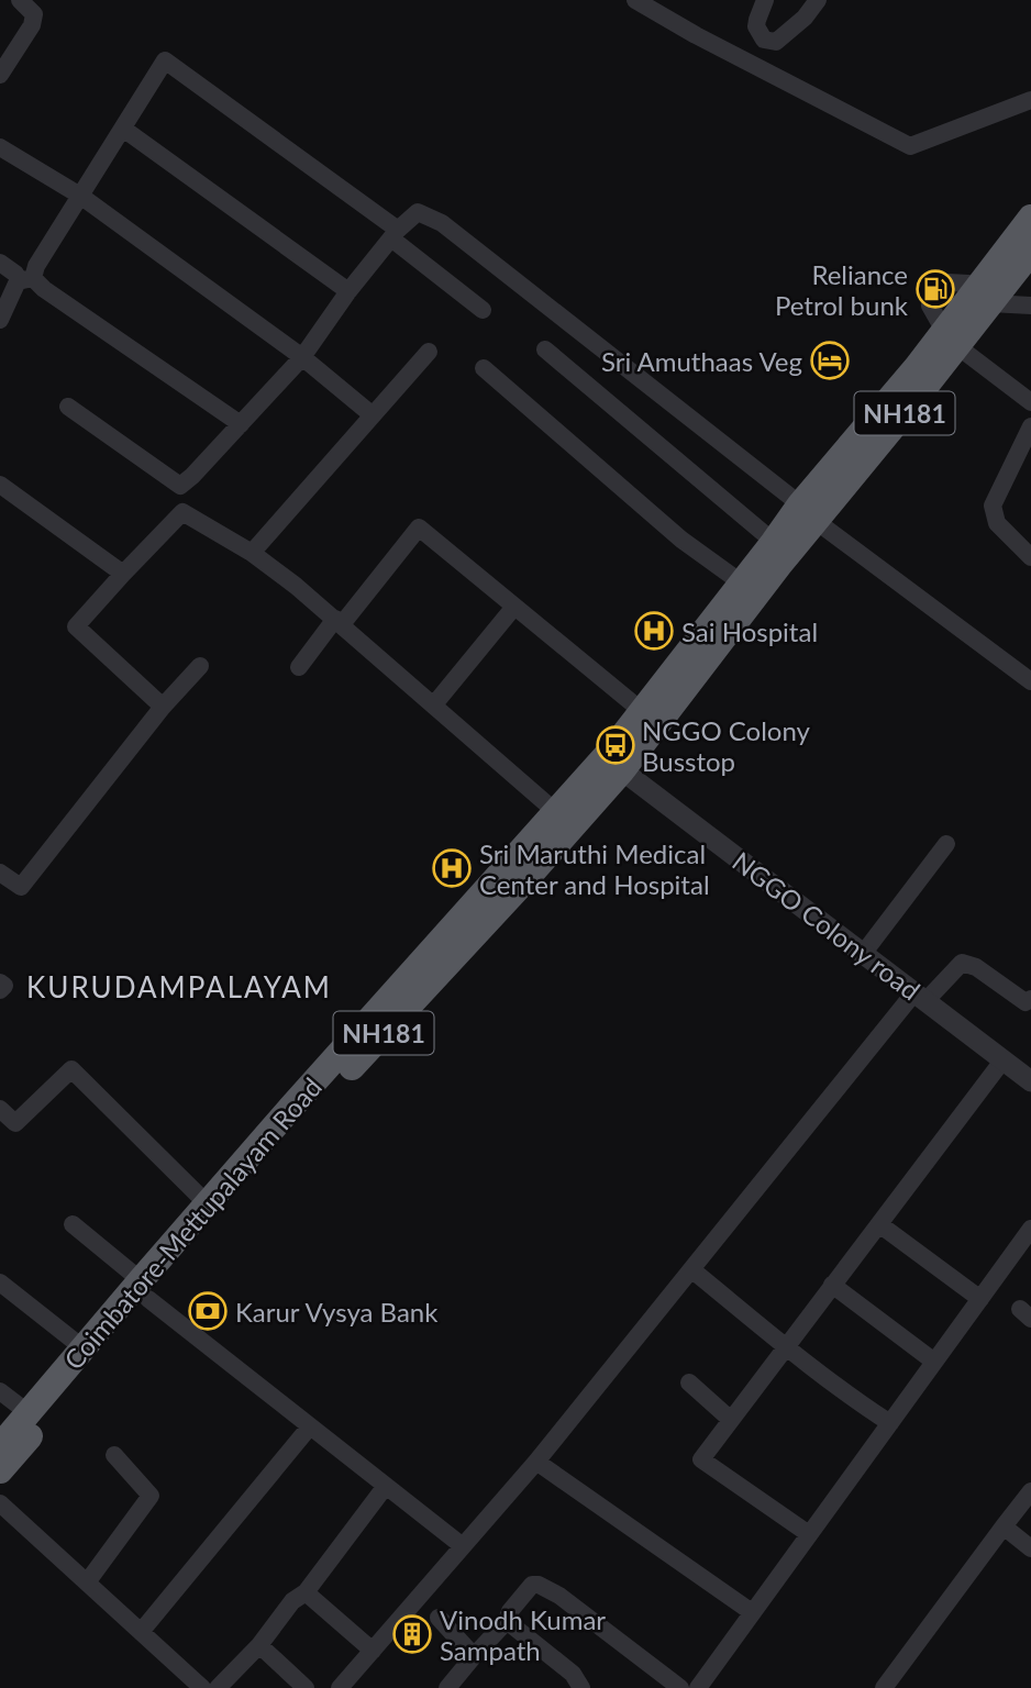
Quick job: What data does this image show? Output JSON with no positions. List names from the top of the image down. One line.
{"streets":{"highway":["NH181","Coimbatore-Mettupalayam Road"],"street":["NGGO Colony road"]},"crossings":[["NH181","NGGO Colony road"],["NH181","Coimbatore-Mettupalayam Road"],["NGGO Colony road","Coimbatore-Mettupalayam Road"]],"districts":["KURUDAMPALAYAM"],"places":{"fuel station":["Reliance Petrol bunk"],"hotel":["Sri Amuthaas Veg"],"hospital":["Sai Hospital","Sri Maruthi Medical Center and Hospital"],"bus stop":["NGGO Colony Busstop"],"bank":["Karur Vysya Bank"],"building":["Vinodh Kumar Sampath"]}}
